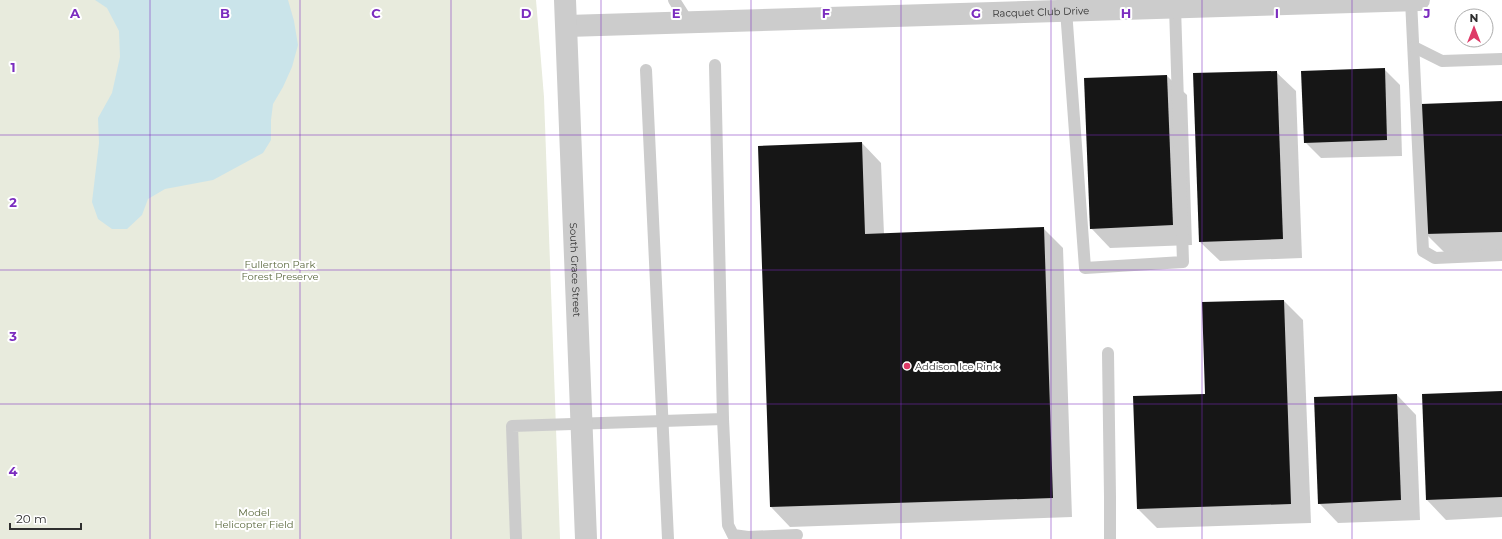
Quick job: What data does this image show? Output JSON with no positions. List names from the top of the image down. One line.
{"streets":{"street":["Racquet Club Drive","South Grace Street"]},"crossings":[["Racquet Club Drive","South Grace Street"]],"parks":["Fullerton Park Forest Preserve","Model Helicopter Field"],"places":["Addison Ice Rink"],"scale_bar":"20 m","north":"top","grid":{"columns":["A","B","C","D","E","F","G","H","I","J"],"rows":["1","2","3","4"]}}
